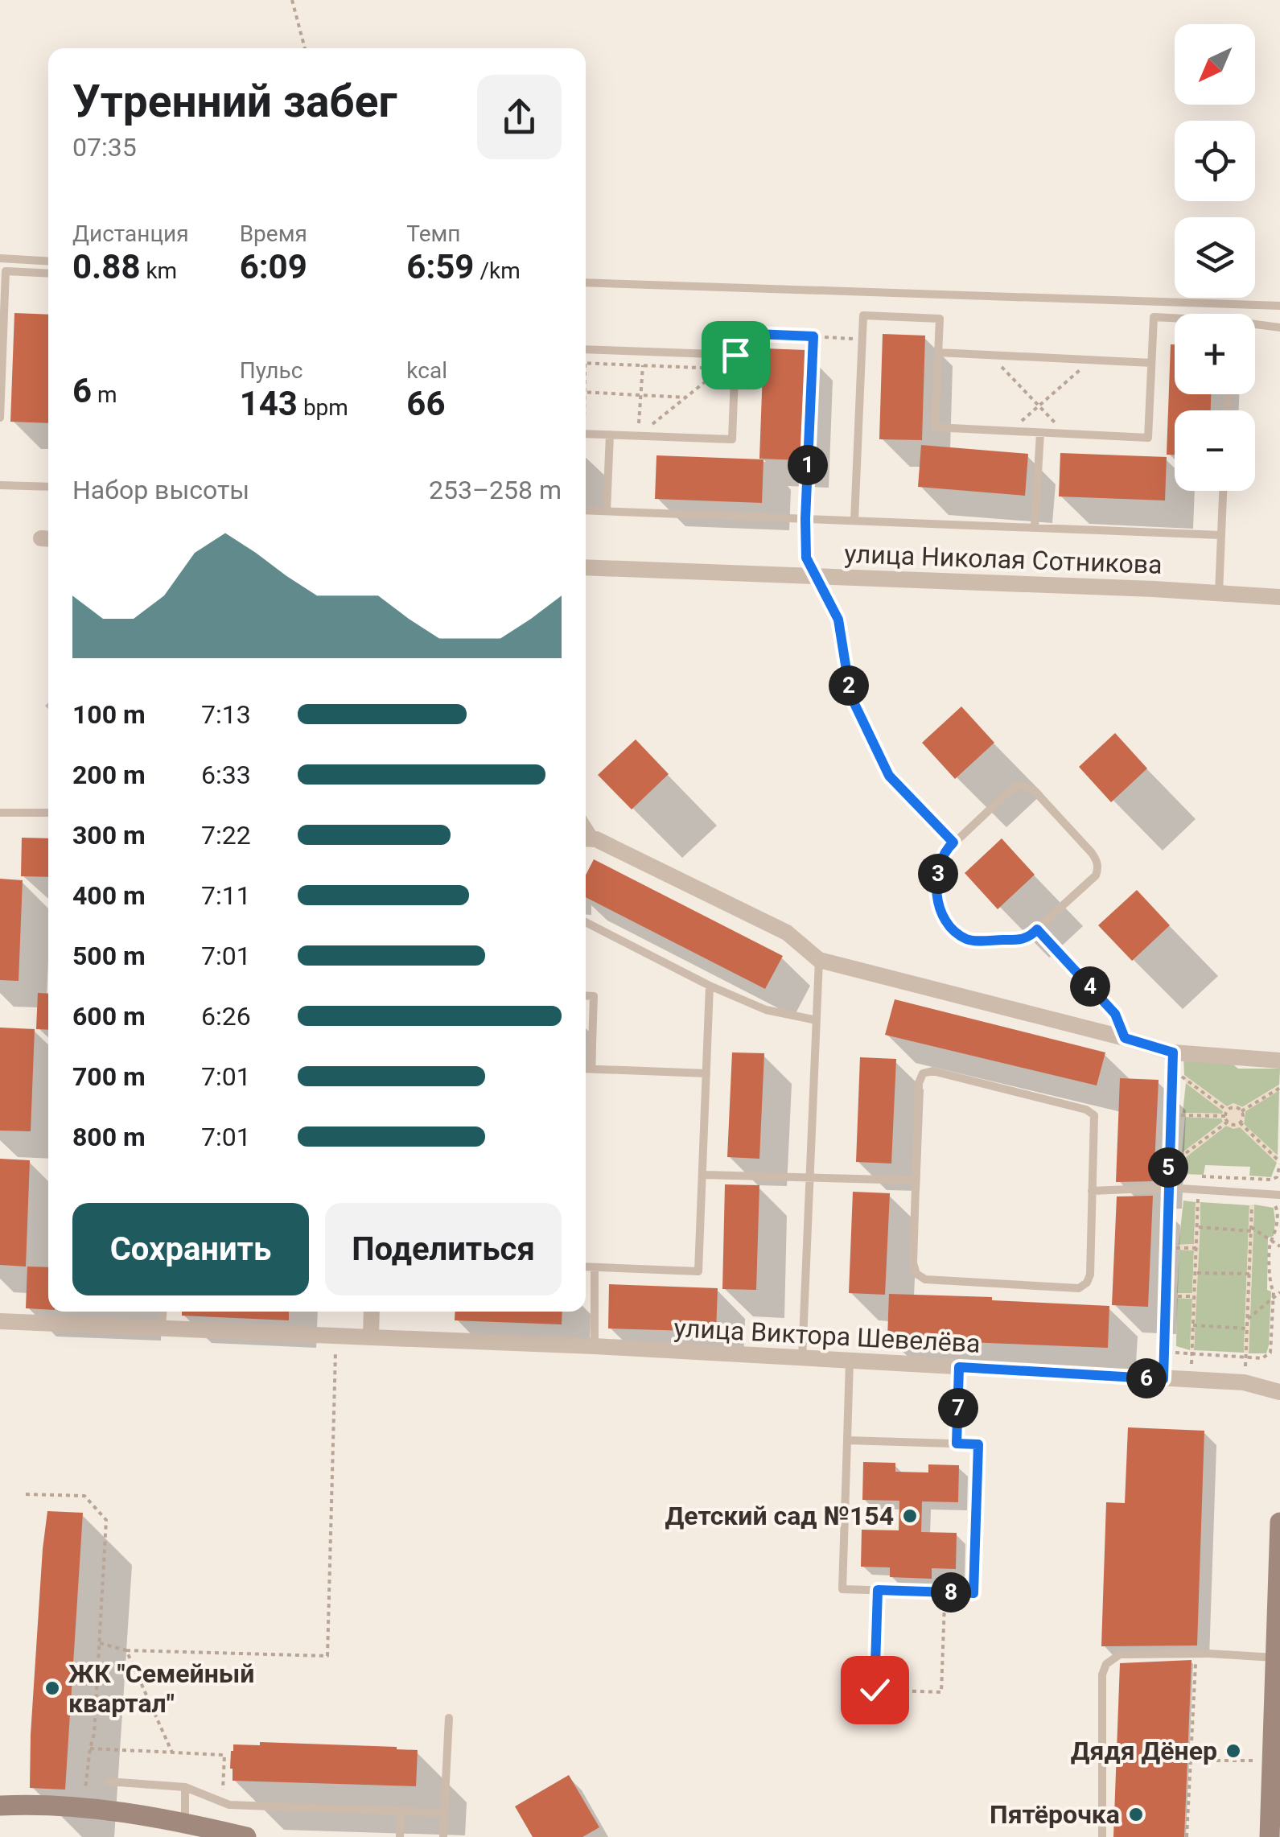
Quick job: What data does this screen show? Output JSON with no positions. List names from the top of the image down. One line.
{"streets":{"street":["улица Николая Сотникова","улица Виктора Шевелёва"]},"places":["Детский сад №154","ЖК \"Семейный квартал\"","Дядя Дёнер","Пятёрочка"],"north":"bottom left","page":{"map_buttons":["+","−"],"heading":["Утренний забег","07:35"],"stats":[["Дистанция","0.88 km"],["Время","6:09"],["Темп","6:59 /km"],["6 m"],["Пульс","143 bpm"],["kcal","66"]],"pins":["1","2","3","4","5","6","7","8"],"chart":["Набор высоты","253–258 m"],"list":[{"name":"100 m","note":"7:13"},{"name":"200 m","note":"6:33"},{"name":"300 m","note":"7:22"},{"name":"400 m","note":"7:11"},{"name":"500 m","note":"7:01"},{"name":"600 m","note":"6:26"},{"name":"700 m","note":"7:01"},{"name":"800 m","note":"7:01"}],"buttons":["Сохранить","Поделиться"]}}
